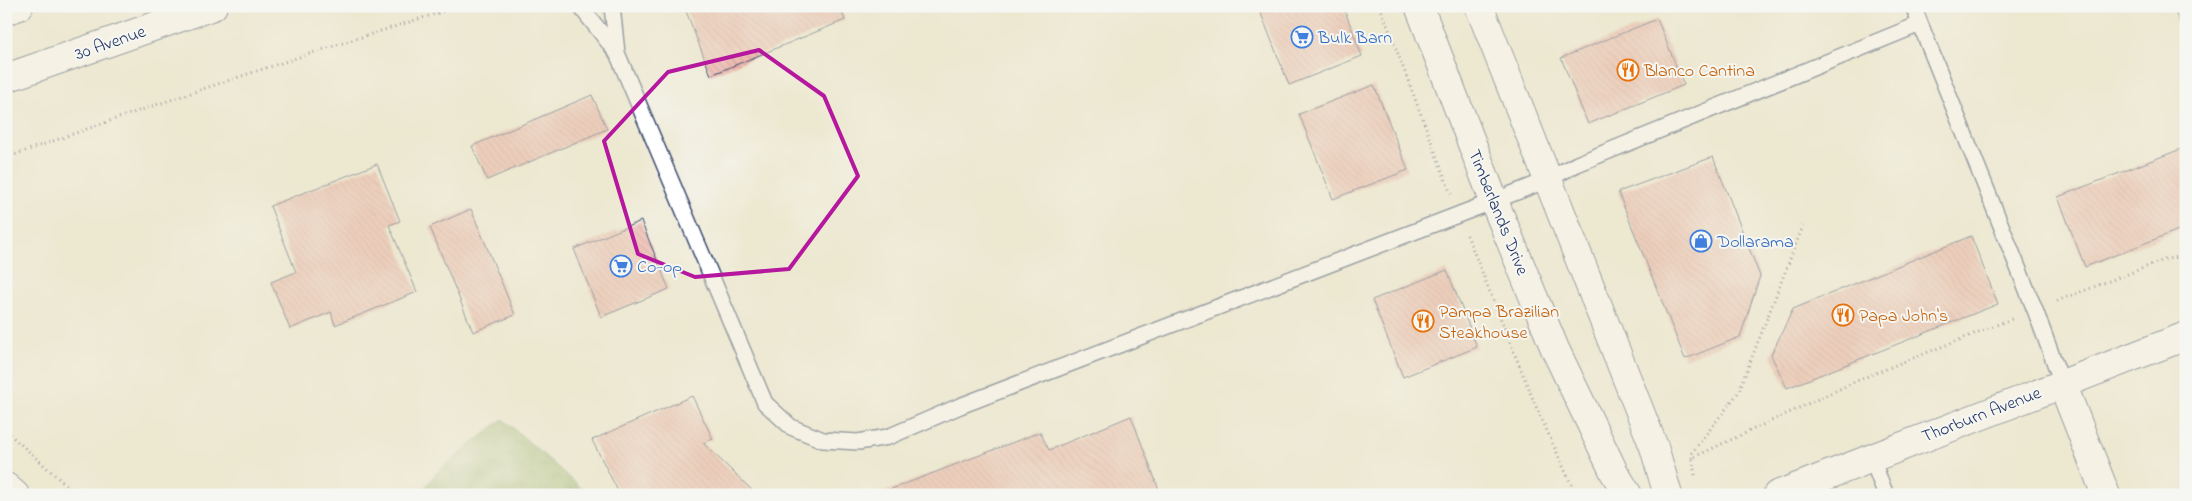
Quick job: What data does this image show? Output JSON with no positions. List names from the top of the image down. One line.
{"streets":{"street":["30 Avenue","Timberlands Drive","Thorburn Avenue"]},"places":{"supermarket":["Bulk Barn","Co-op"],"restaurant":["Blanco Cantina","Papa John's","Pampa Brazilian Steakhouse"],"shop":["Dollarama"]}}
